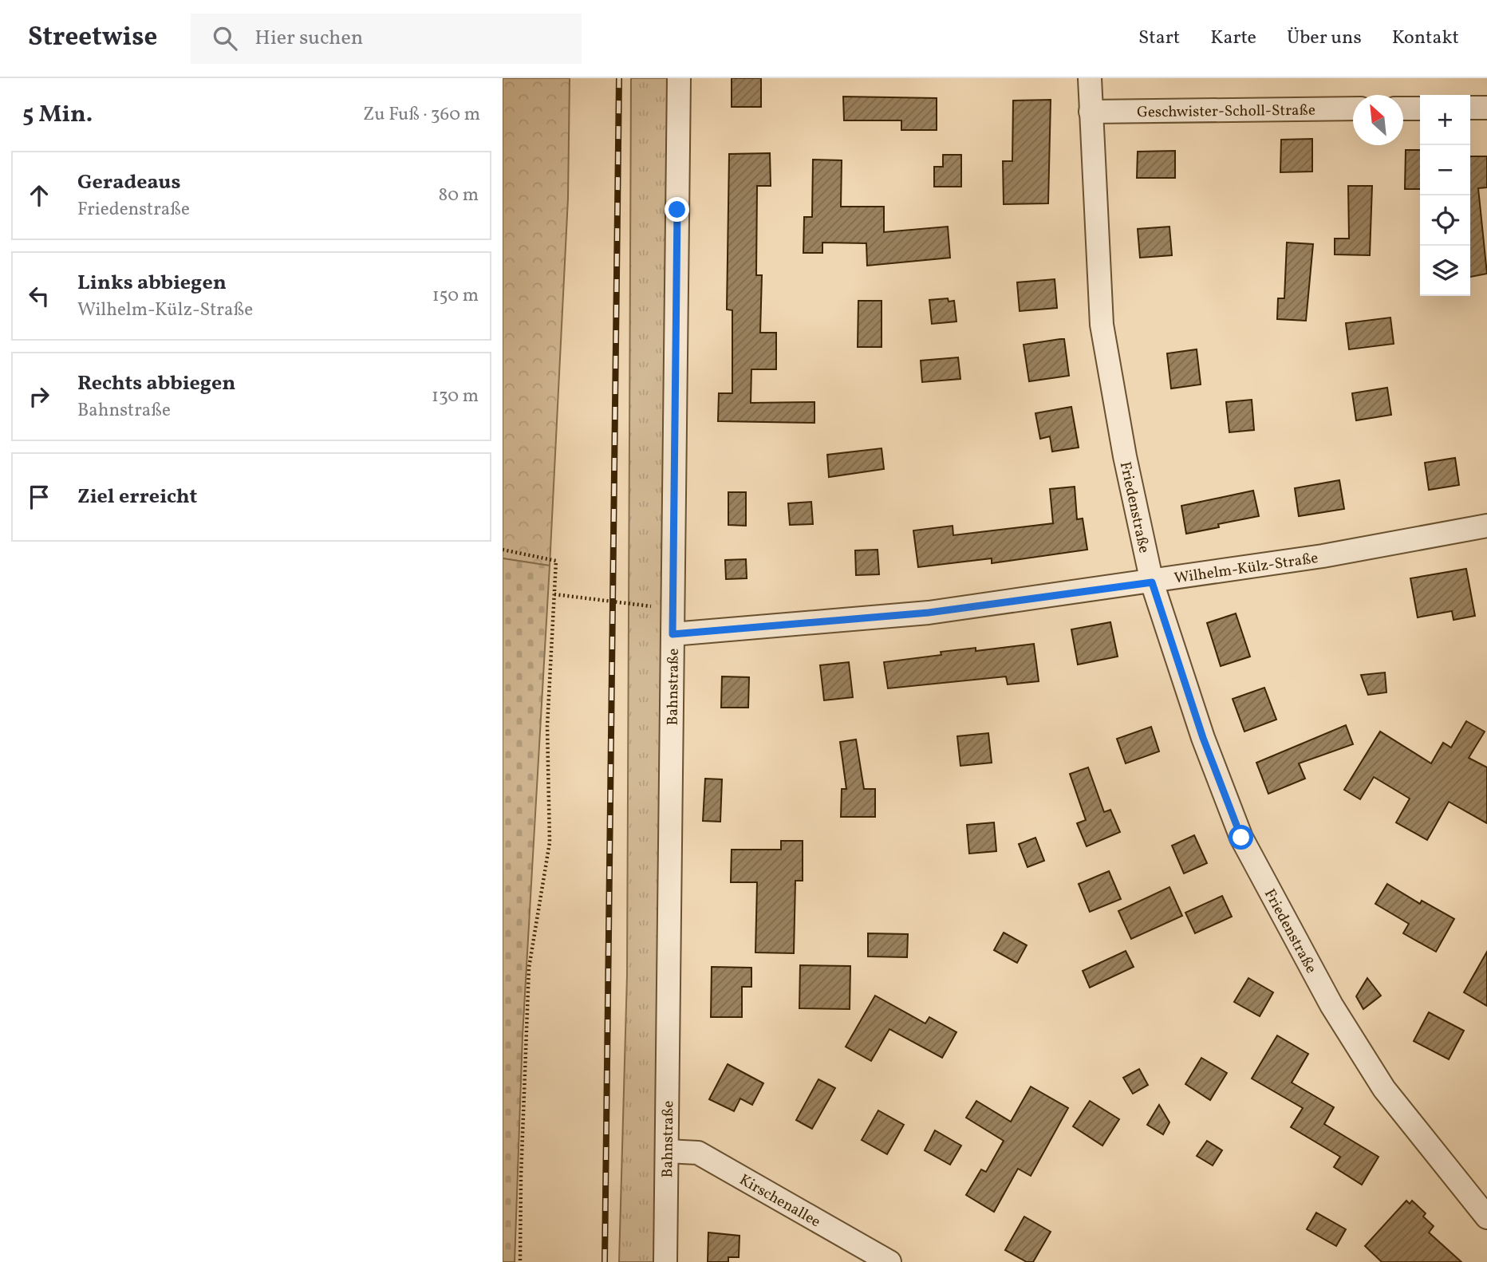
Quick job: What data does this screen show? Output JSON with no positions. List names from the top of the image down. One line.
{"streets":{"street":["Geschwister-Scholl-Straße","Friedenstraße","Wilhelm-Külz-Straße","Bahnstraße","Kirschenallee"]},"crossings":[["Geschwister-Scholl-Straße","Friedenstraße"],["Friedenstraße","Wilhelm-Külz-Straße"],["Wilhelm-Külz-Straße","Bahnstraße"],["Bahnstraße","Kirschenallee"]],"north":"top left","page":{"header":"Streetwise","search":"Hier suchen","nav":["Start","Karte","Über uns","Kontakt"],"heading":["5 Min.","Zu Fuß · 360 m"],"map_buttons":["+","−"],"list":[["Geradeaus","Friedenstraße","80 m"],["Links abbiegen","Wilhelm-Külz-Straße","150 m"],["Rechts abbiegen","Bahnstraße","130 m"],"Ziel erreicht"]}}
